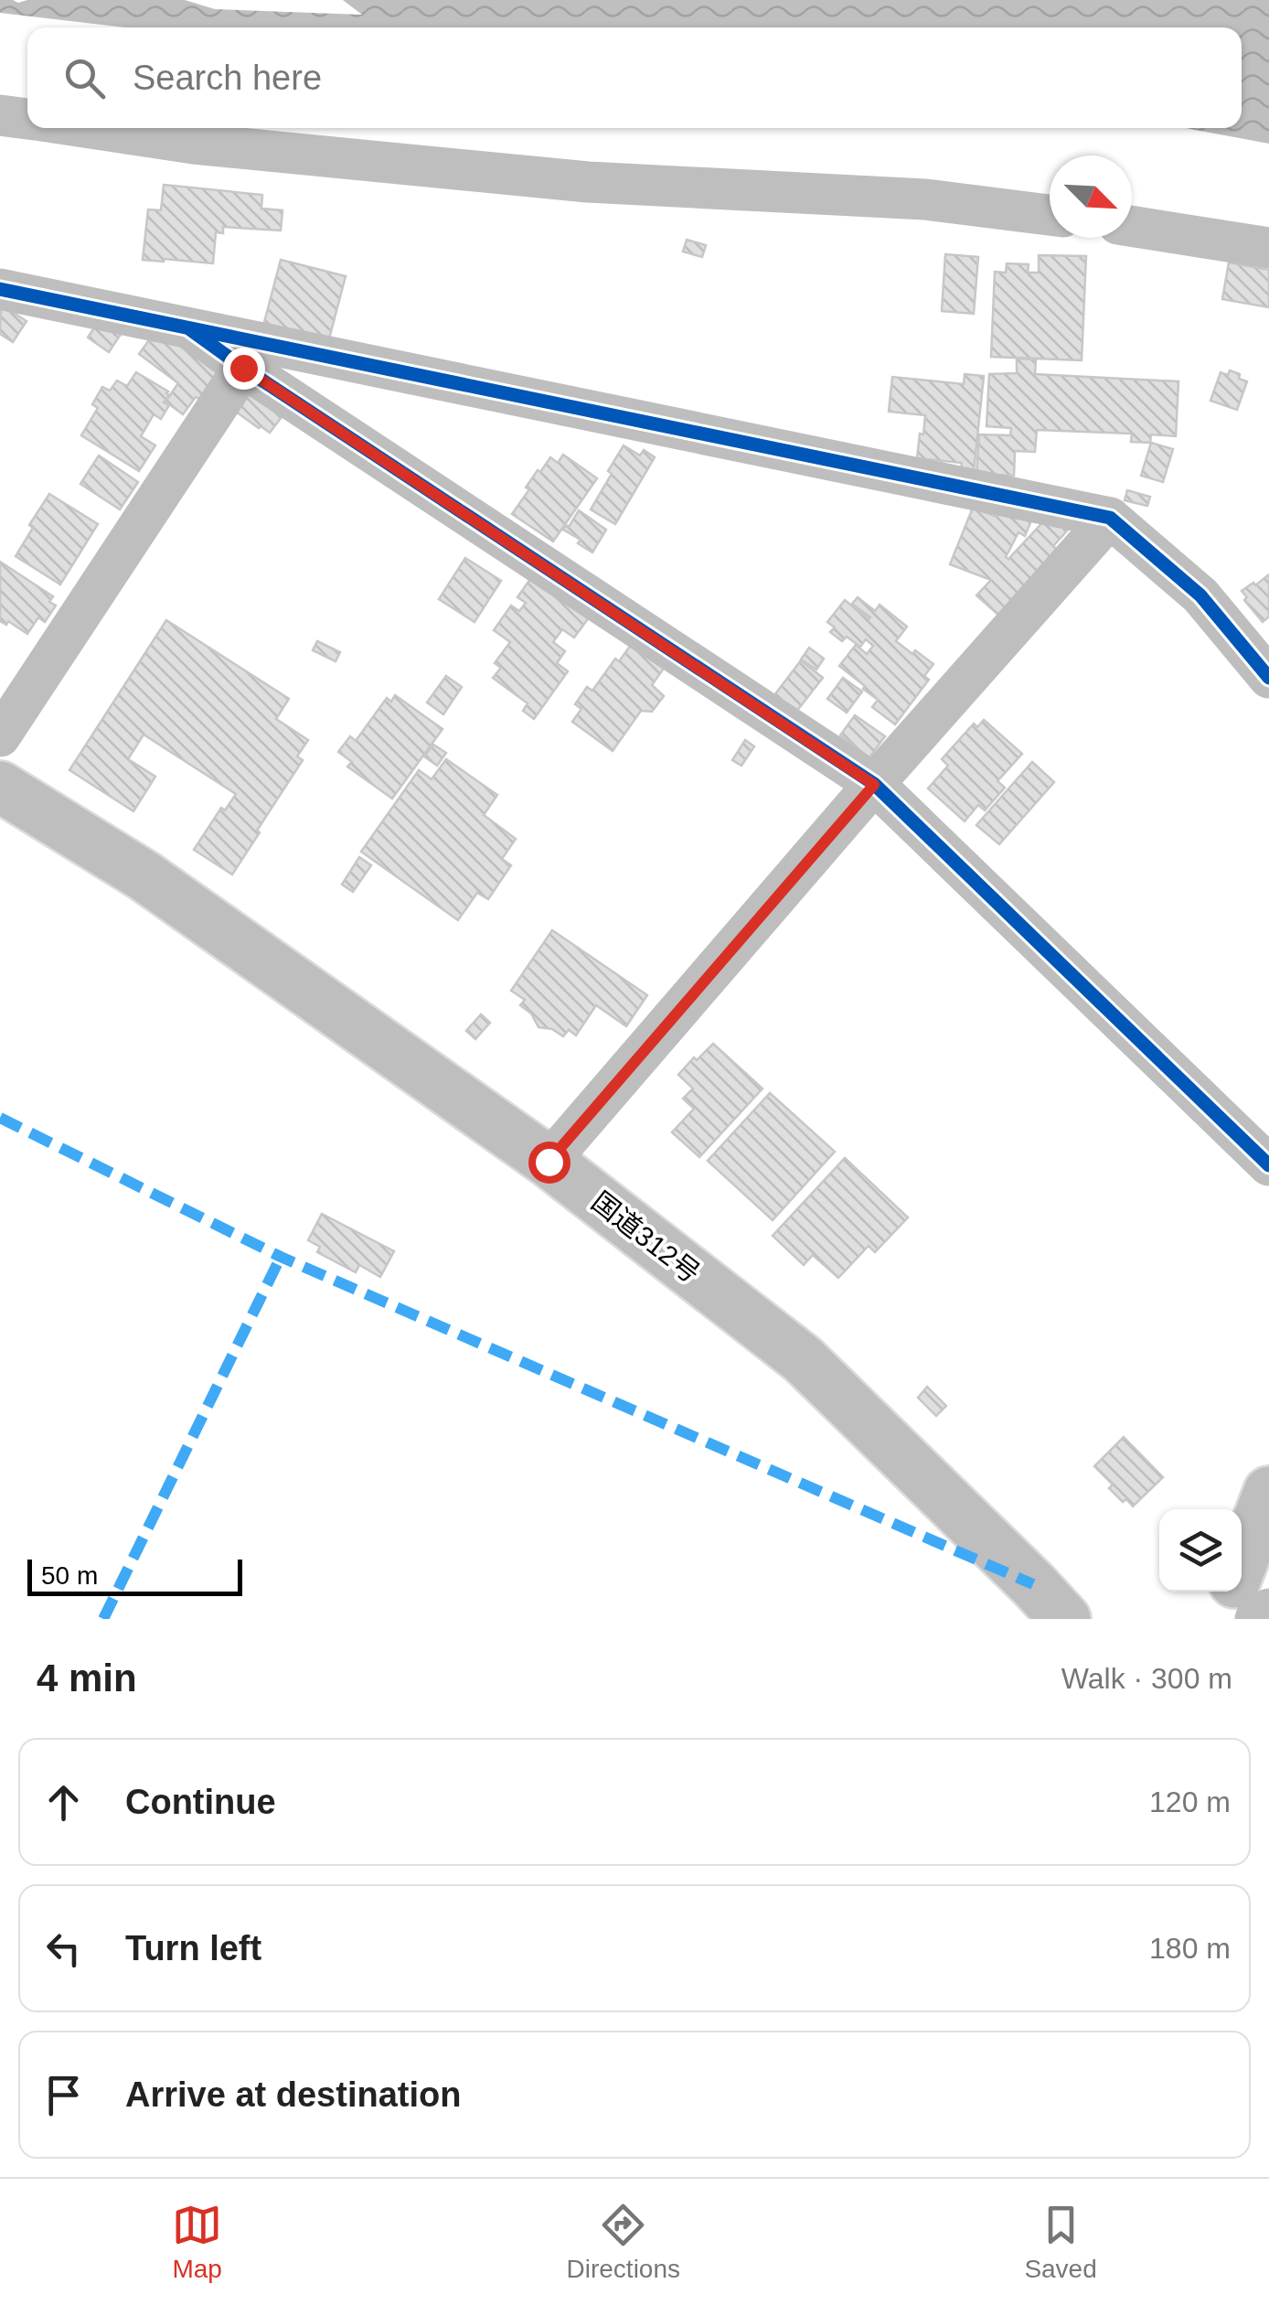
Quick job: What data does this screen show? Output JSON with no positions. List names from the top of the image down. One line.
{"streets":{"highway":["国道312号"]},"scale_bar":"50 m","north":"bottom right","page":{"search":"Search here","scale":"50 m","heading":["4 min","Walk · 300 m"],"list":[["Continue","120 m"],["Turn left","180 m"],"Arrive at destination"],"nav":["Map","Directions","Saved"]}}
